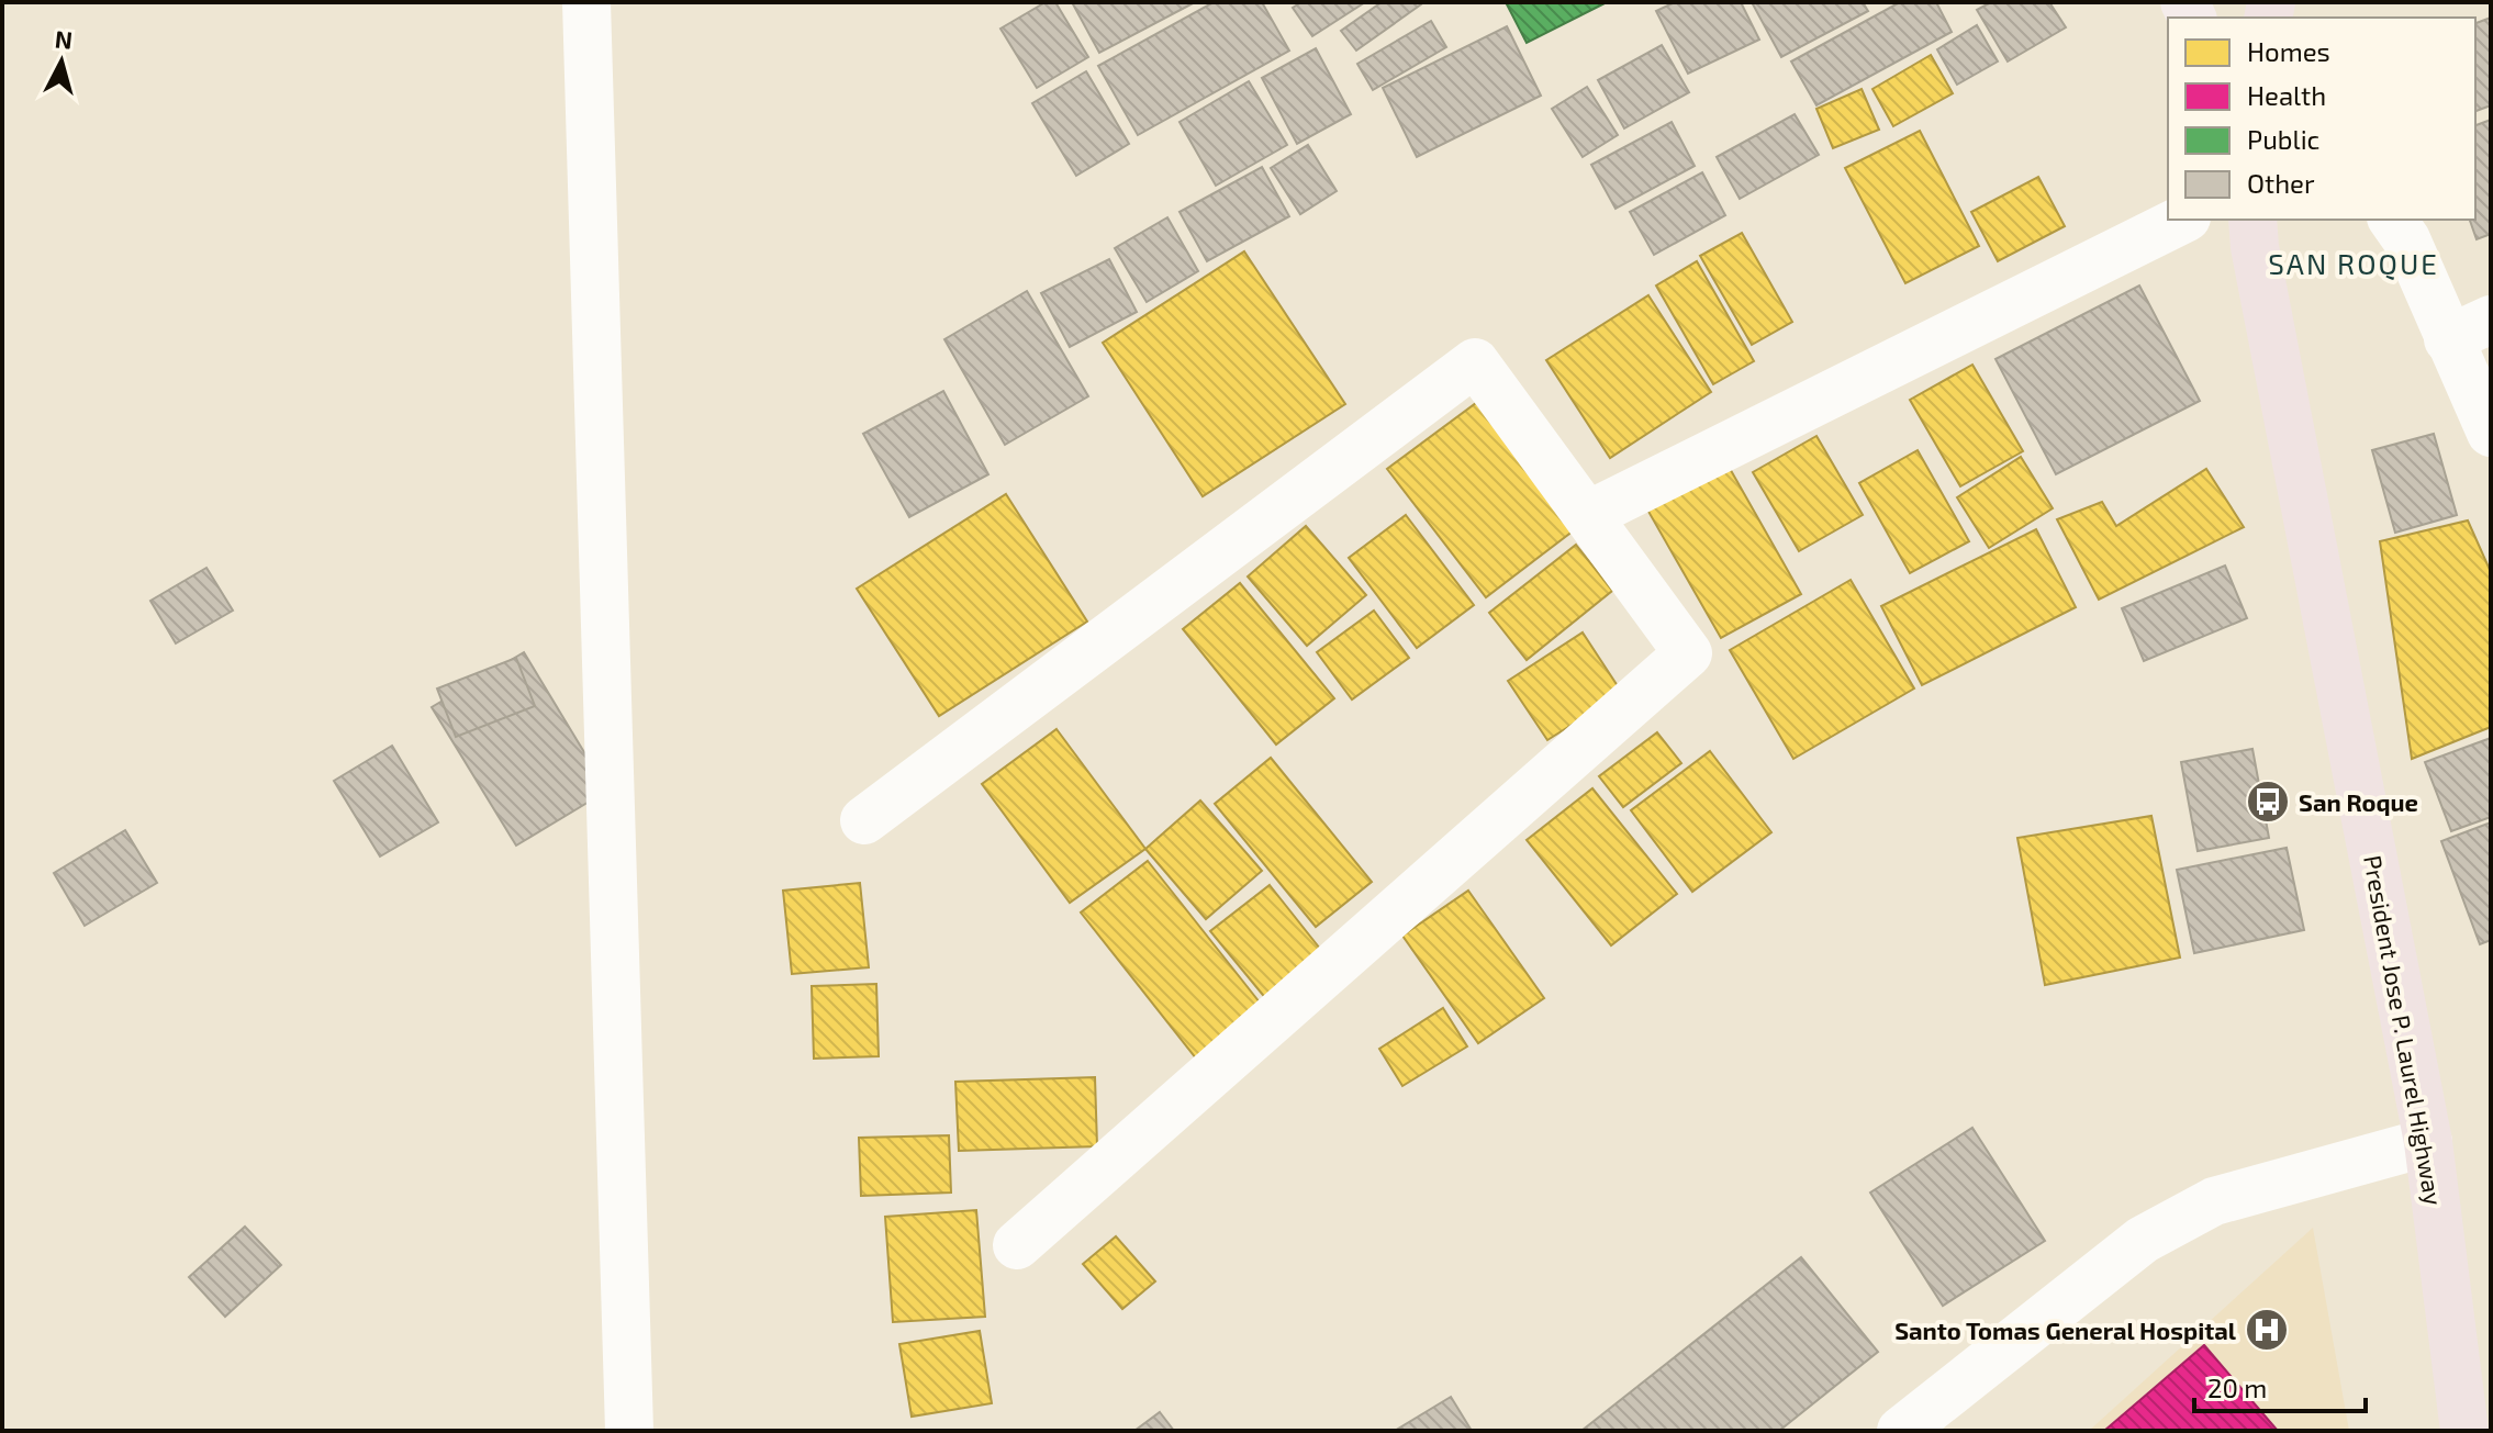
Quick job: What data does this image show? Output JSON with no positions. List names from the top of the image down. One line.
{"streets":{"highway":["President Jose P. Laurel Highway"]},"districts":["SAN ROQUE"],"places":{"bus stop":["San Roque"],"hospital":["Santo Tomas General Hospital"]},"legend":["Homes","Health","Public","Other"],"scale_bar":"20 m","north":"top"}
